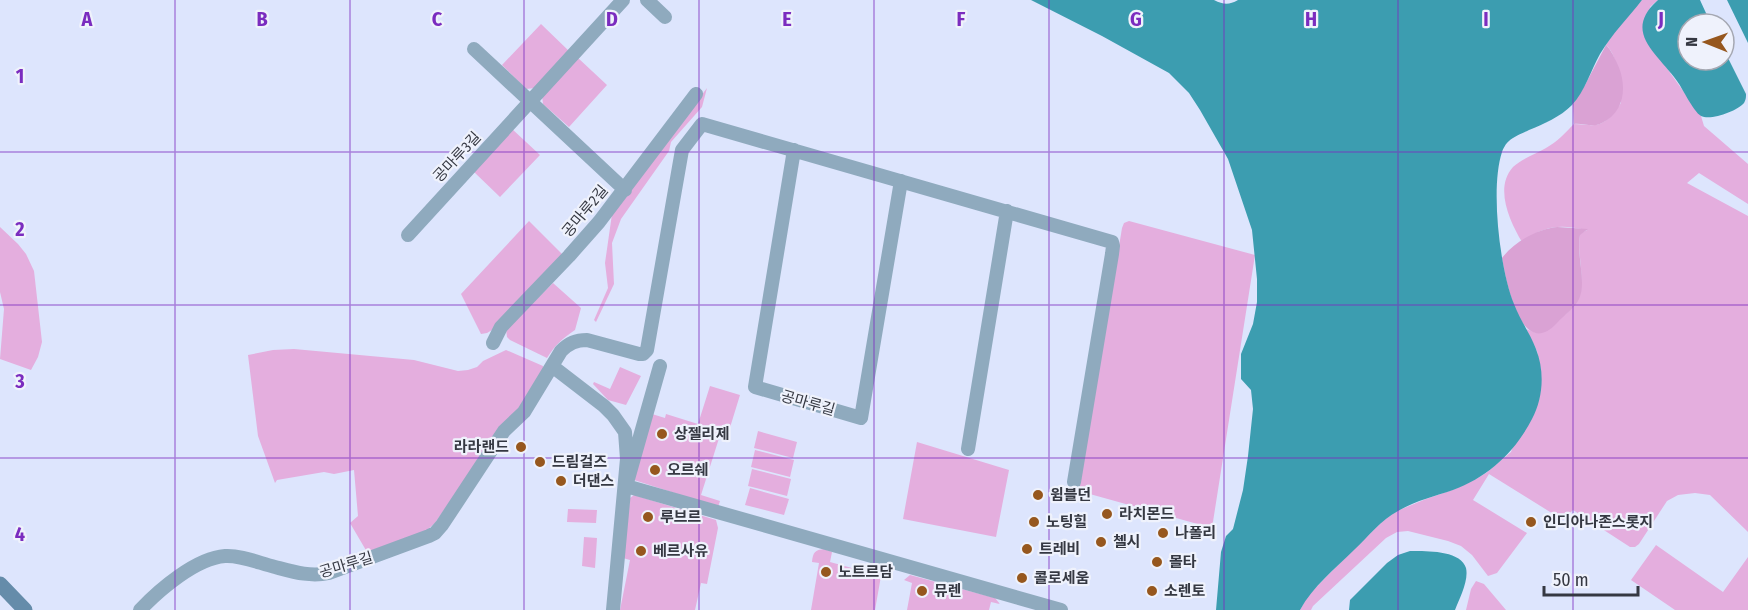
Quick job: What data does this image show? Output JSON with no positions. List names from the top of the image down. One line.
{"streets":{"street":["공마루3길","공마루2길","공마루길"]},"places":["상젤리제","라라랜드","드림걸즈","오르쉐","더댄스","윔블던","라치몬드","루브르","노팅힐","인디아나존스롯지","나폴리","첼시","트레비","베르사유","몰타","노트르담","콜로세움","뮤렌","소렌토"],"scale_bar":"50 m","north":"left","grid":{"columns":["A","B","C","D","E","F","G","H","I","J"],"rows":["1","2","3","4"]}}
